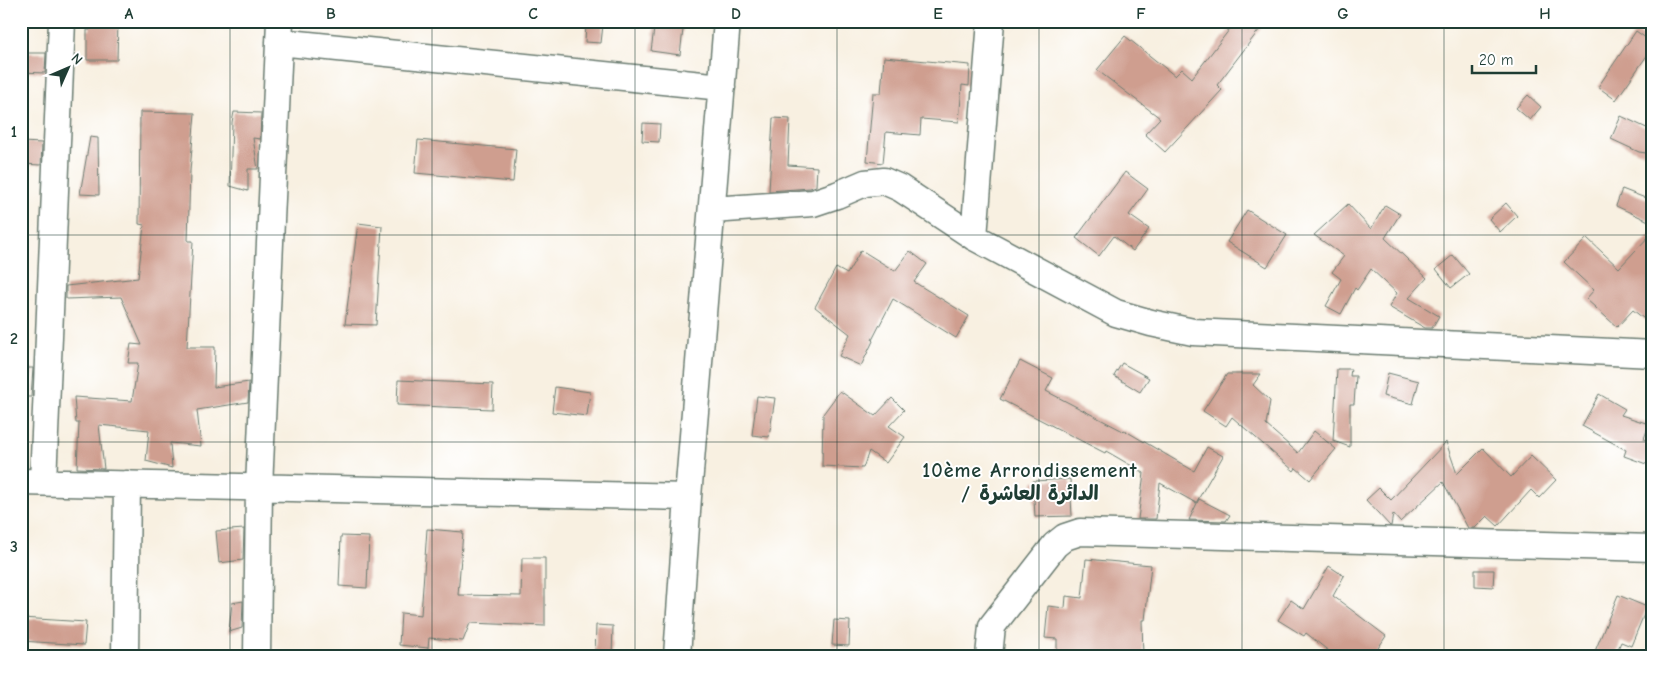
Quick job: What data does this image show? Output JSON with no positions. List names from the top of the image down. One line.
{"districts":["10ème Arrondissement / الدائرة العاشرة"],"scale_bar":"20 m","north":"top right","grid":{"columns":["A","B","C","D","E","F","G","H"],"rows":["1","2","3"]}}
